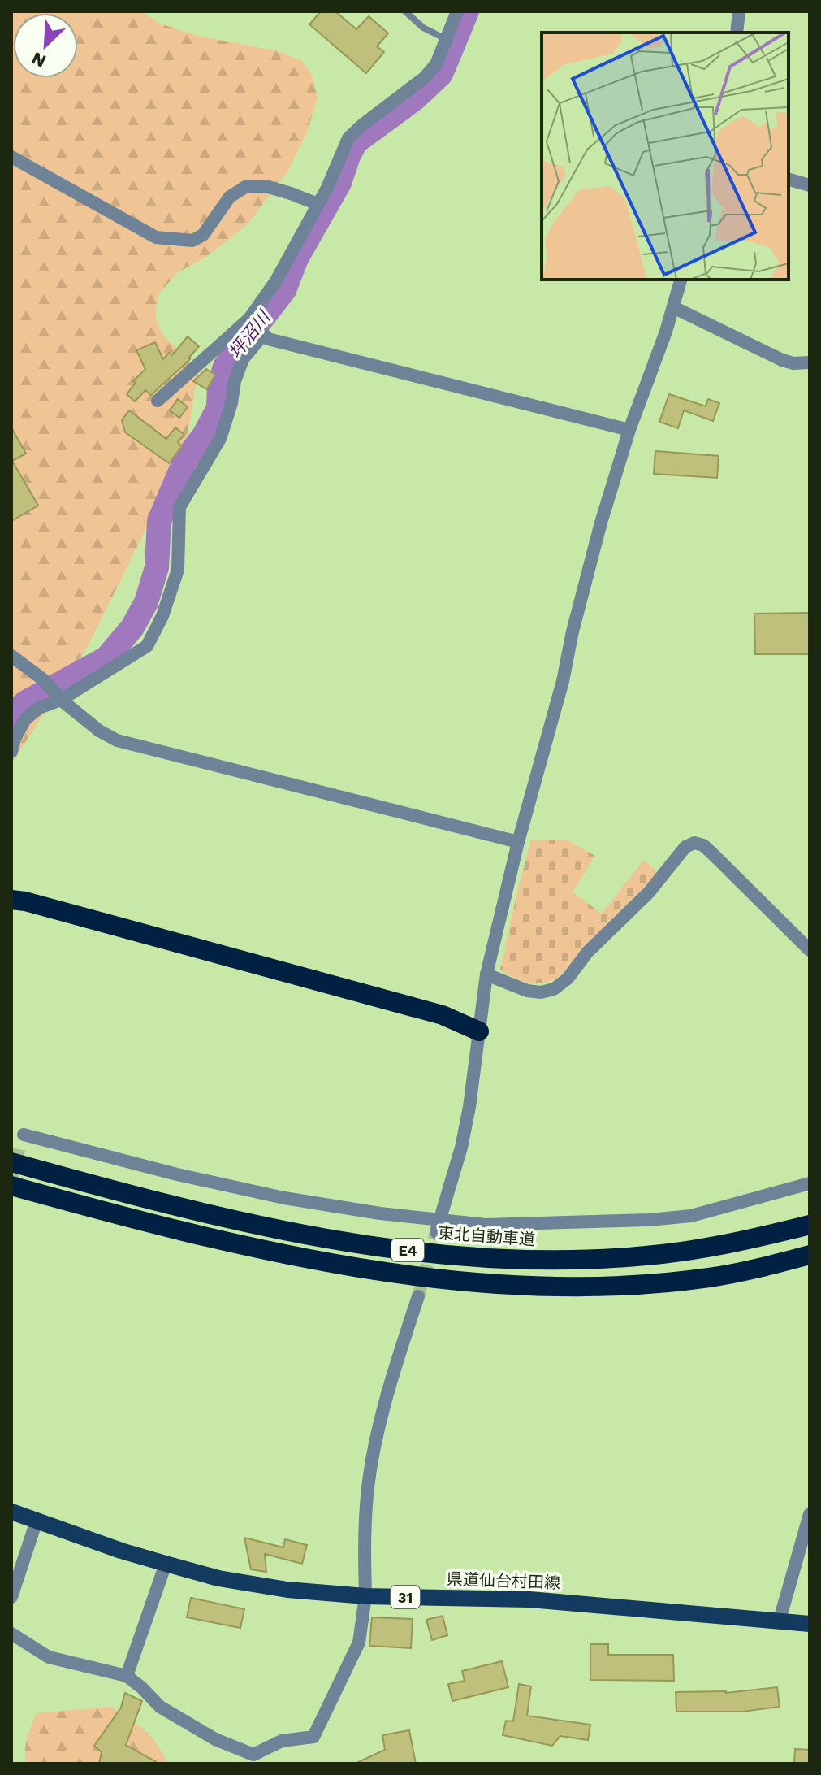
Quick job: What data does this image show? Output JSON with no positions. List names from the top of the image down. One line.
{"streets":{"highway":["東北自動車道","E4"],"main road":["県道仙台村田線","31"]},"water":["坪沼川"],"north":"bottom left"}
